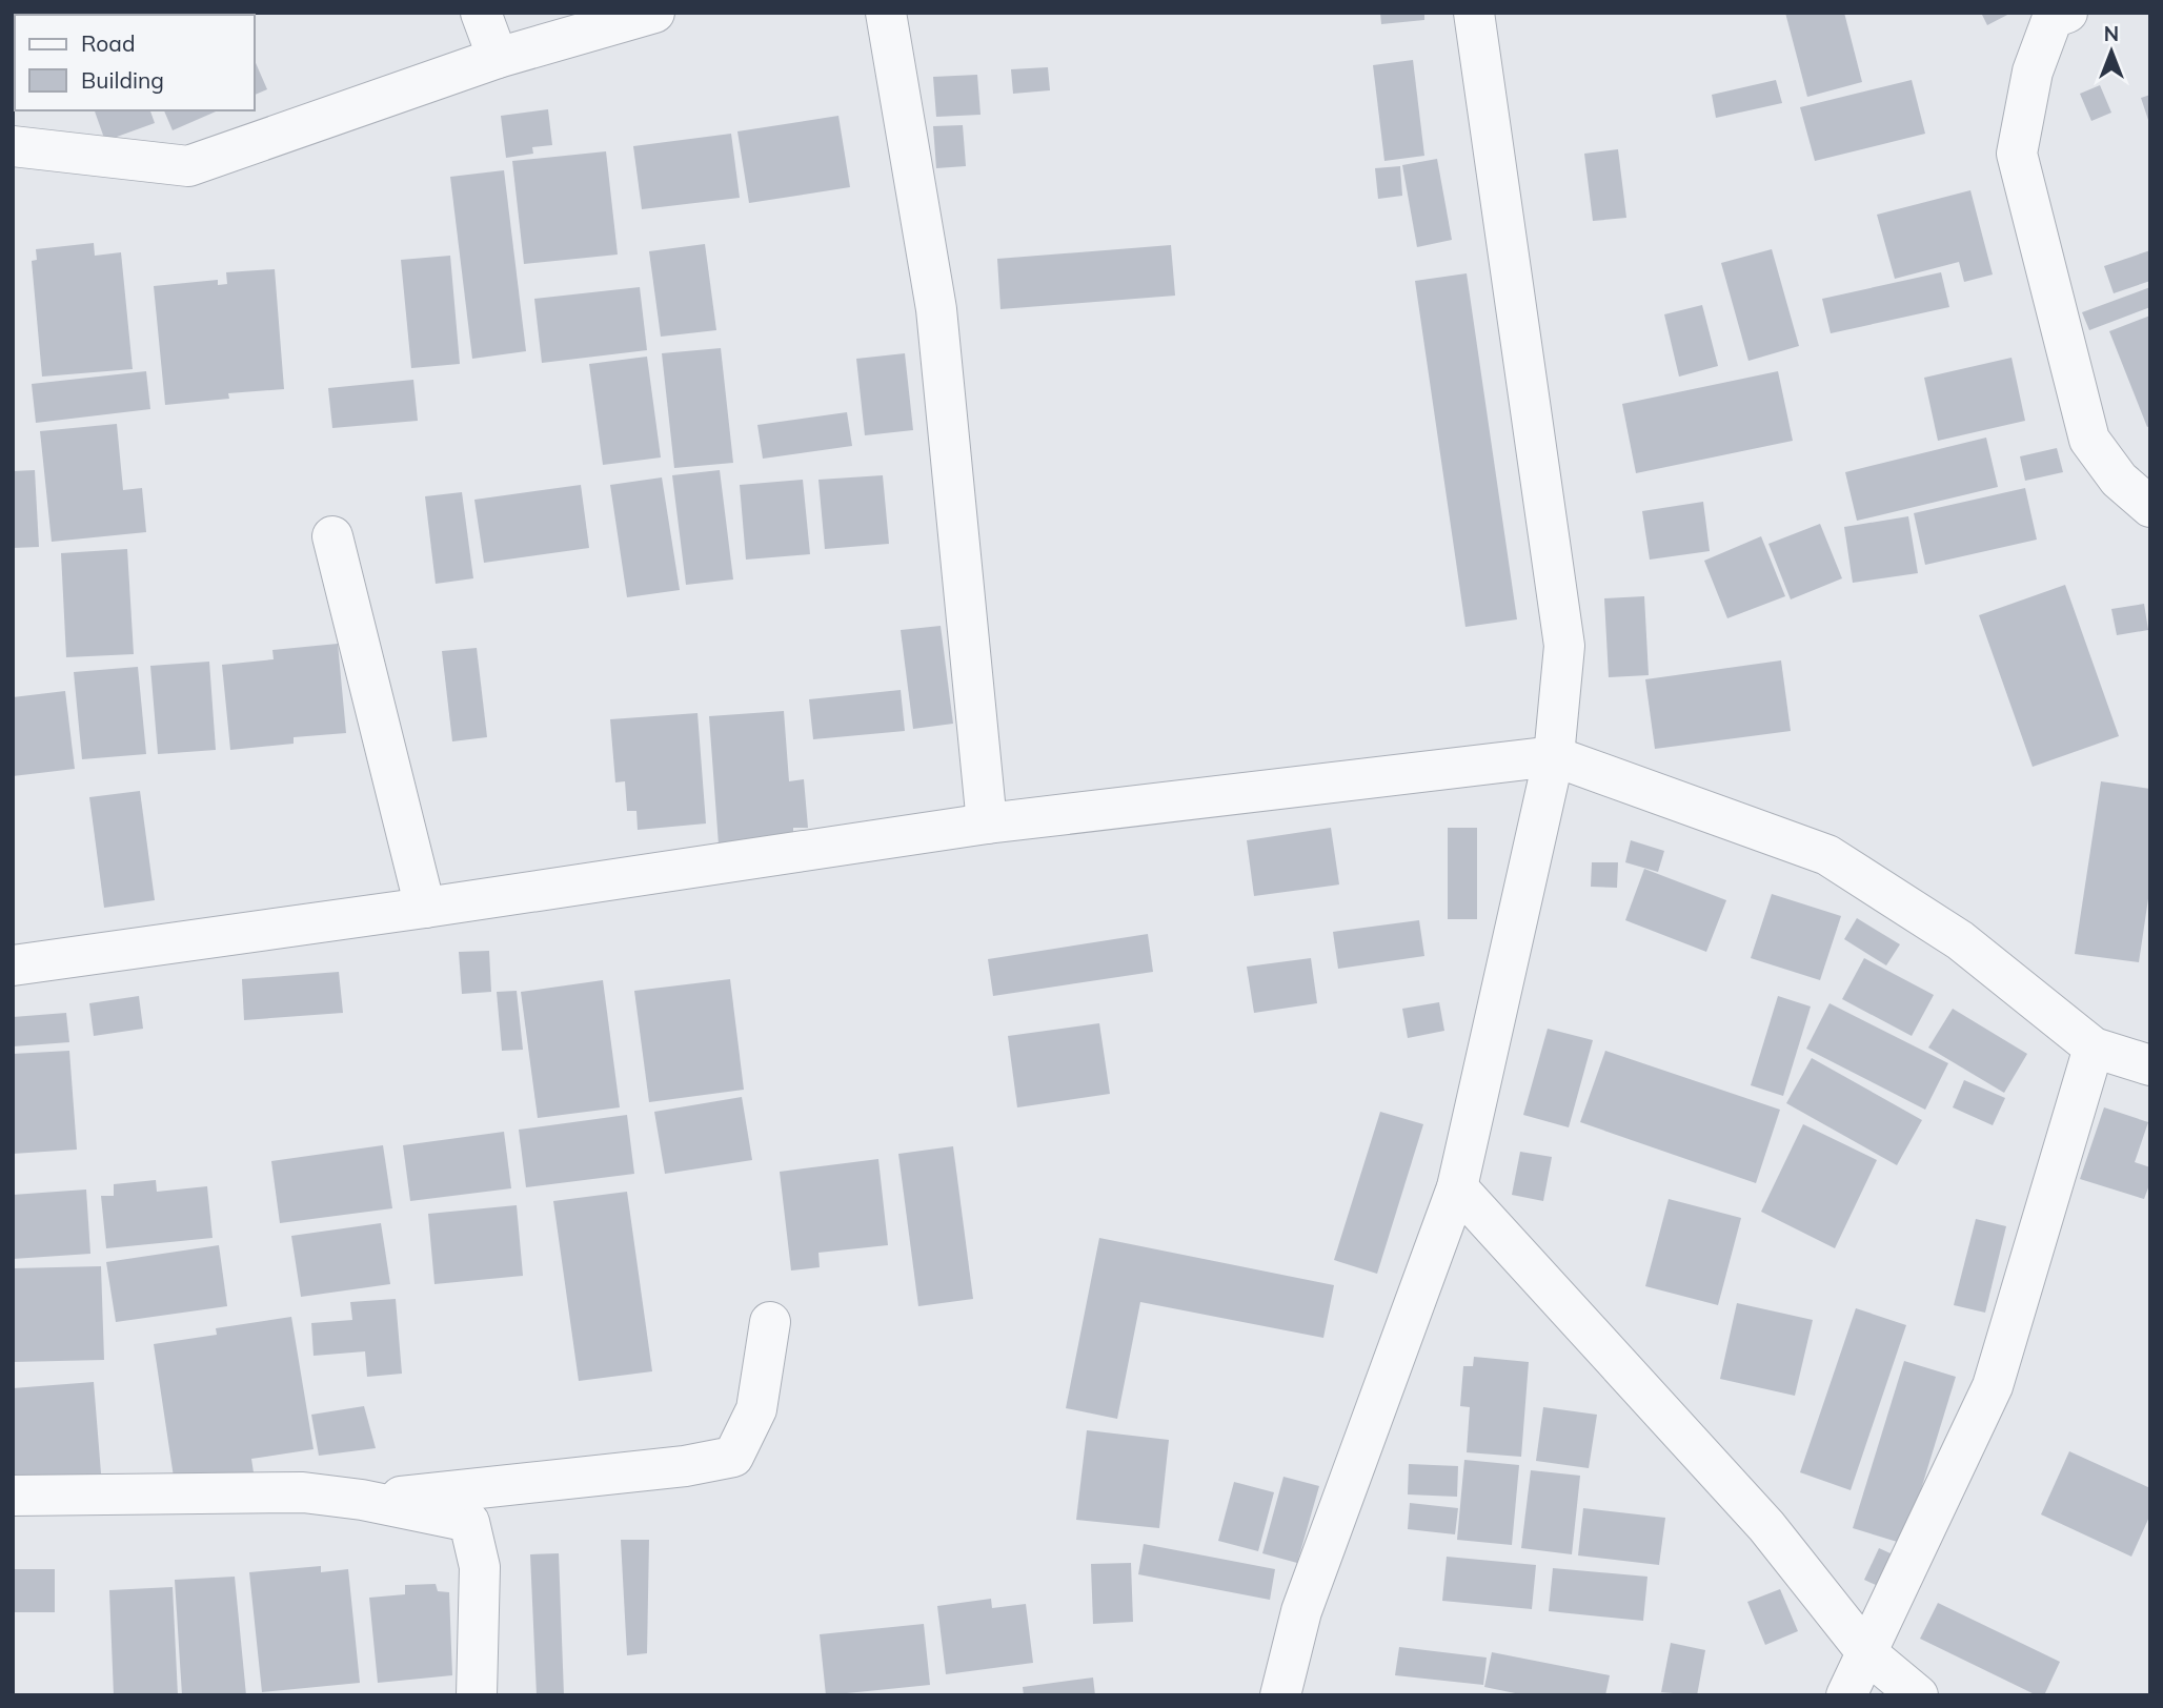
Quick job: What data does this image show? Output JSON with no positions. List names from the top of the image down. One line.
{"legend":["Road","Building"],"north":"top"}
